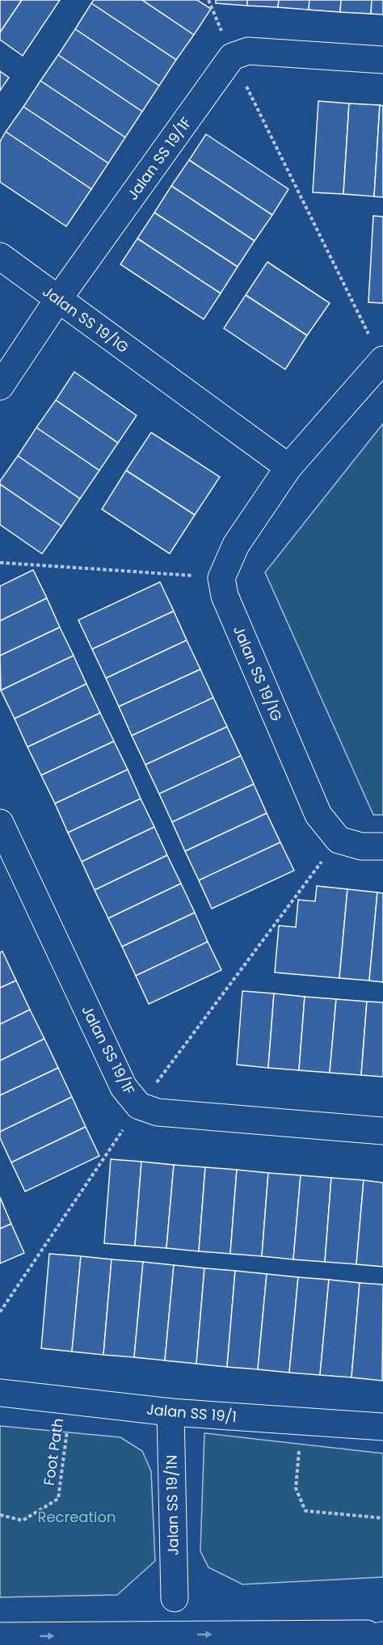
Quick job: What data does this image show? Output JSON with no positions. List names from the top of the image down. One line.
{"streets":{"main road":["Jalan SS 19/1F","Jalan SS 19/1G","Jalan SS 19/1","Jalan SS 19/1N"],"path":["Foot Path"]},"crossings":[["Jalan SS 19/1F","Jalan SS 19/1G"],["Jalan SS 19/1","Foot Path"],["Jalan SS 19/1","Jalan SS 19/1N"]],"parks":["Recreation"]}
